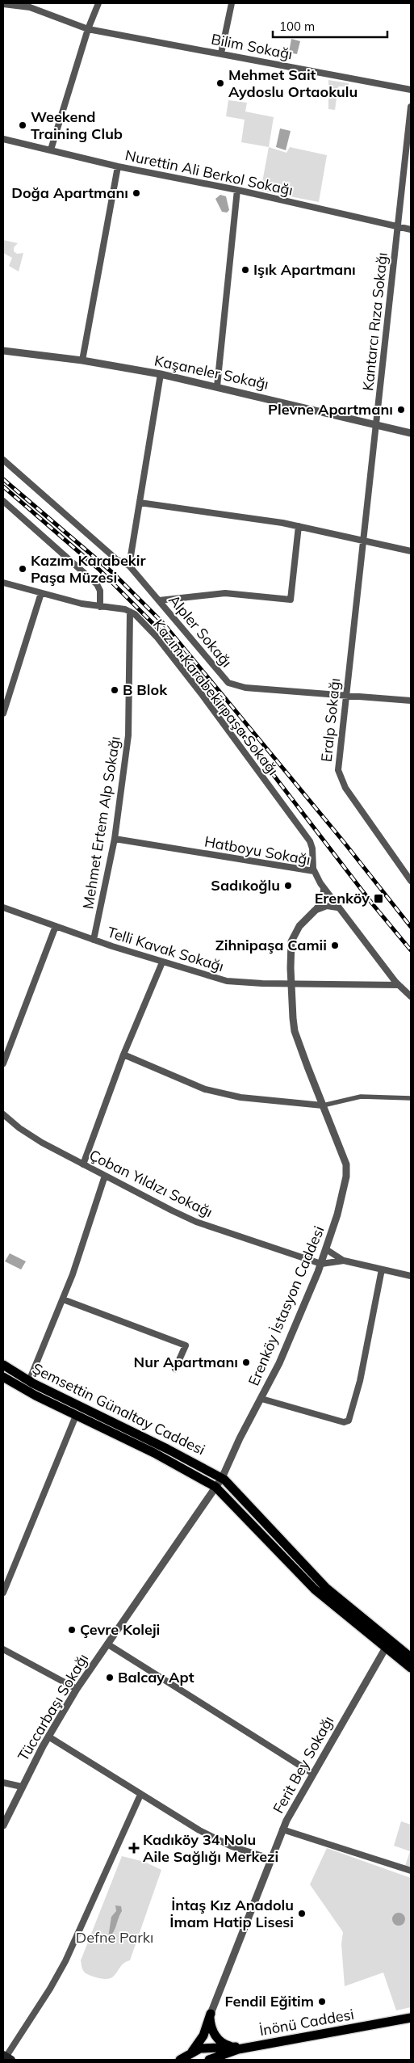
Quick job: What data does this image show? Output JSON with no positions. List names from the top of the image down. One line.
{"streets":{"main road":["Şemsettin Günaltay Caddesi","İnönü Caddesi"],"street":["Bilim Sokağı","Nurettin Ali Berkol Sokağı","Kantarcı Rıza Sokağı","Kaşaneler Sokağı","Alpler Sokağı","Kazım Karabekirpaşa Sokağı","Eralp Sokağı","Mehmet Ertem Alp Sokağı","Hatboyu Sokağı","Telli Kavak Sokağı","Çoban Yıldızı Sokağı","Erenköy İstasyon Caddesi","Tüccarbaşı Sokağı","Ferit Bey Sokağı"]},"crossings":[["Nurettin Ali Berkol Sokağı","Kantarcı Rıza Sokağı"],["Kantarcı Rıza Sokağı","Kaşaneler Sokağı"],["Kantarcı Rıza Sokağı","Eralp Sokağı"],["Alpler Sokağı","Eralp Sokağı"],["Kazım Karabekirpaşa Sokağı","Mehmet Ertem Alp Sokağı"],["Kazım Karabekirpaşa Sokağı","Hatboyu Sokağı"],["Mehmet Ertem Alp Sokağı","Hatboyu Sokağı"],["Mehmet Ertem Alp Sokağı","Telli Kavak Sokağı"],["Hatboyu Sokağı","Telli Kavak Sokağı"],["Telli Kavak Sokağı","Erenköy İstasyon Caddesi"],["Çoban Yıldızı Sokağı","Erenköy İstasyon Caddesi"],["Erenköy İstasyon Caddesi","Şemsettin Günaltay Caddesi"],["Şemsettin Günaltay Caddesi","Tüccarbaşı Sokağı"],["Şemsettin Günaltay Caddesi","Ferit Bey Sokağı"]],"parks":["Defne Parkı"],"places":{"other":["Mehmet Sait Aydoslu Ortaokulu","Weekend Training Club","Doğa Apartmanı","Işık Apartmanı","Plevne Apartmanı","Kazım Karabekir Paşa Müzesi","B Blok","Sadıkoğlu","Zihnipaşa Camii","Nur Apartmanı","Çevre Koleji","Balcay Apt","İntaş Kız Anadolu İmam Hatip Lisesi","Fendil Eğitim"],"transit":["Erenköy"],"health":["Kadıköy 34 Nolu Aile Sağlığı Merkezi"]},"scale_bar":"100 m"}
